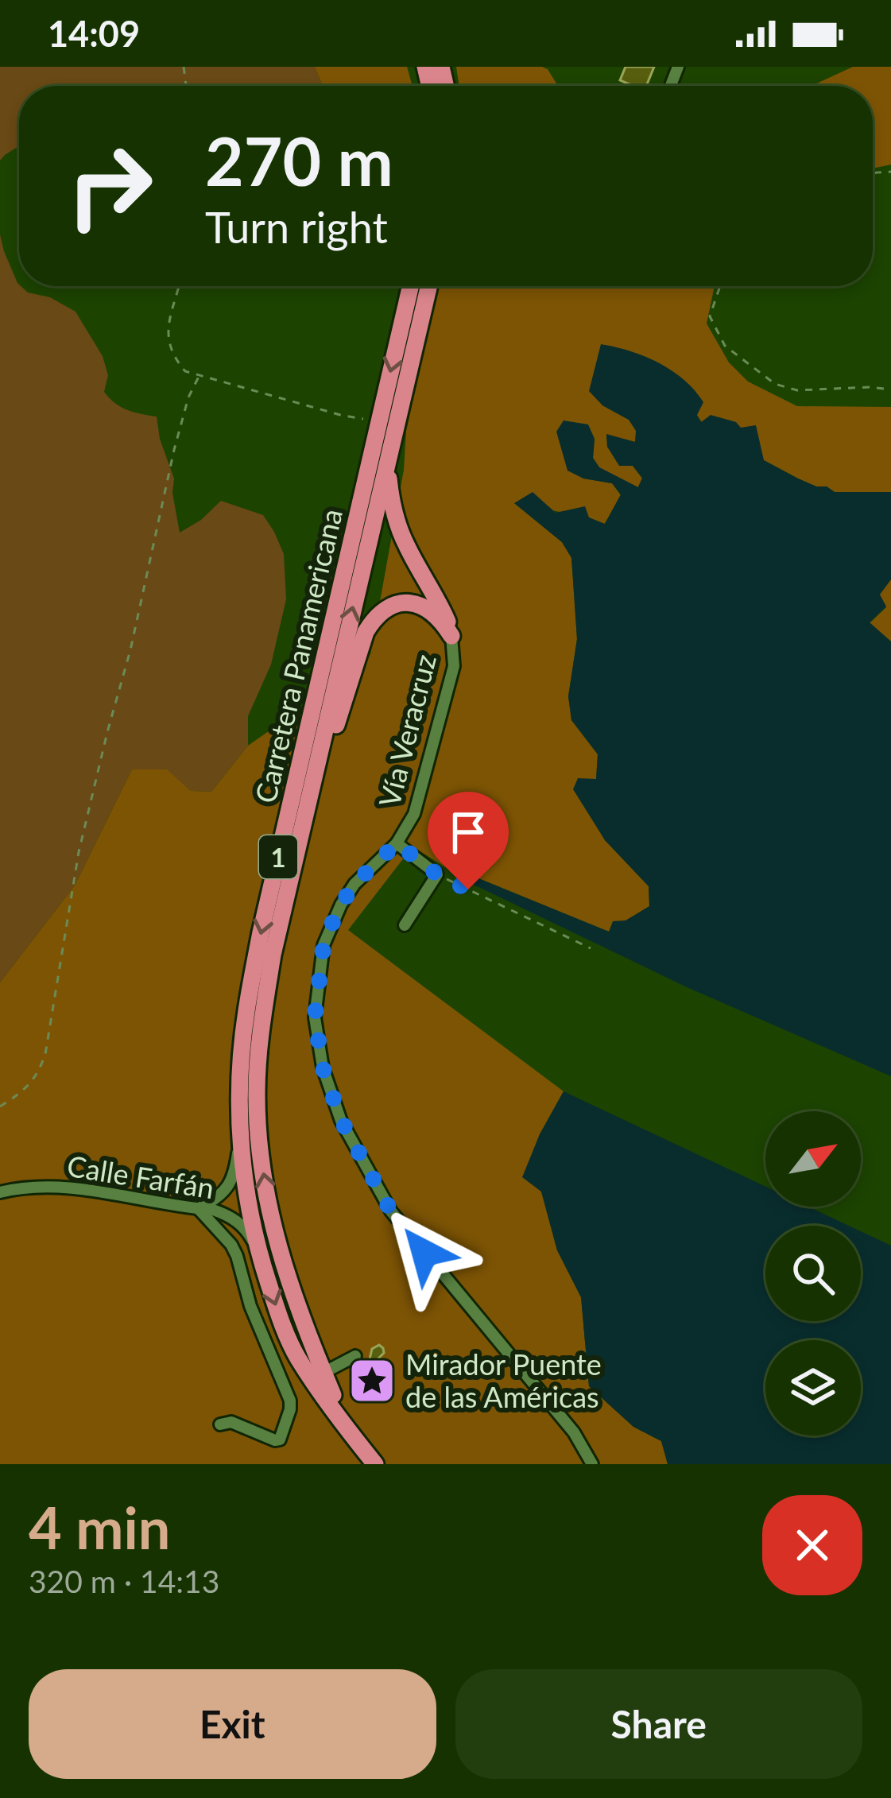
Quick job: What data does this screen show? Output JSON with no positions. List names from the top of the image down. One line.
{"streets":{"highway":["Carretera Panamericana","1"],"street":["Vía Veracruz","Calle Farfán"]},"crossings":[["Carretera Panamericana","Calle Farfán"]],"places":{"place":["Mirador Puente de las Américas"]},"north":"top right","page":{"status":"14:09","turn":["270 m","Turn right"],"heading":["4 min","320 m · 14:13"],"buttons":["Exit","Share"]}}
